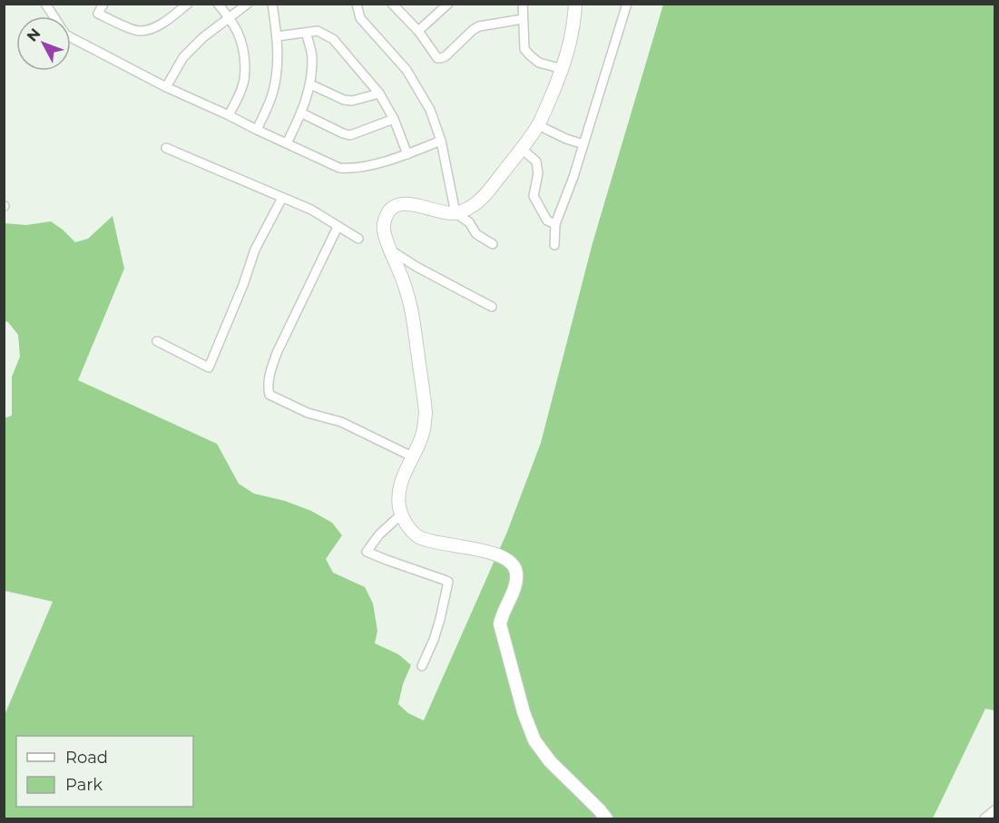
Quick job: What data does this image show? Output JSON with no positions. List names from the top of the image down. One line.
{"legend":["Road","Park"],"north":"top left"}
